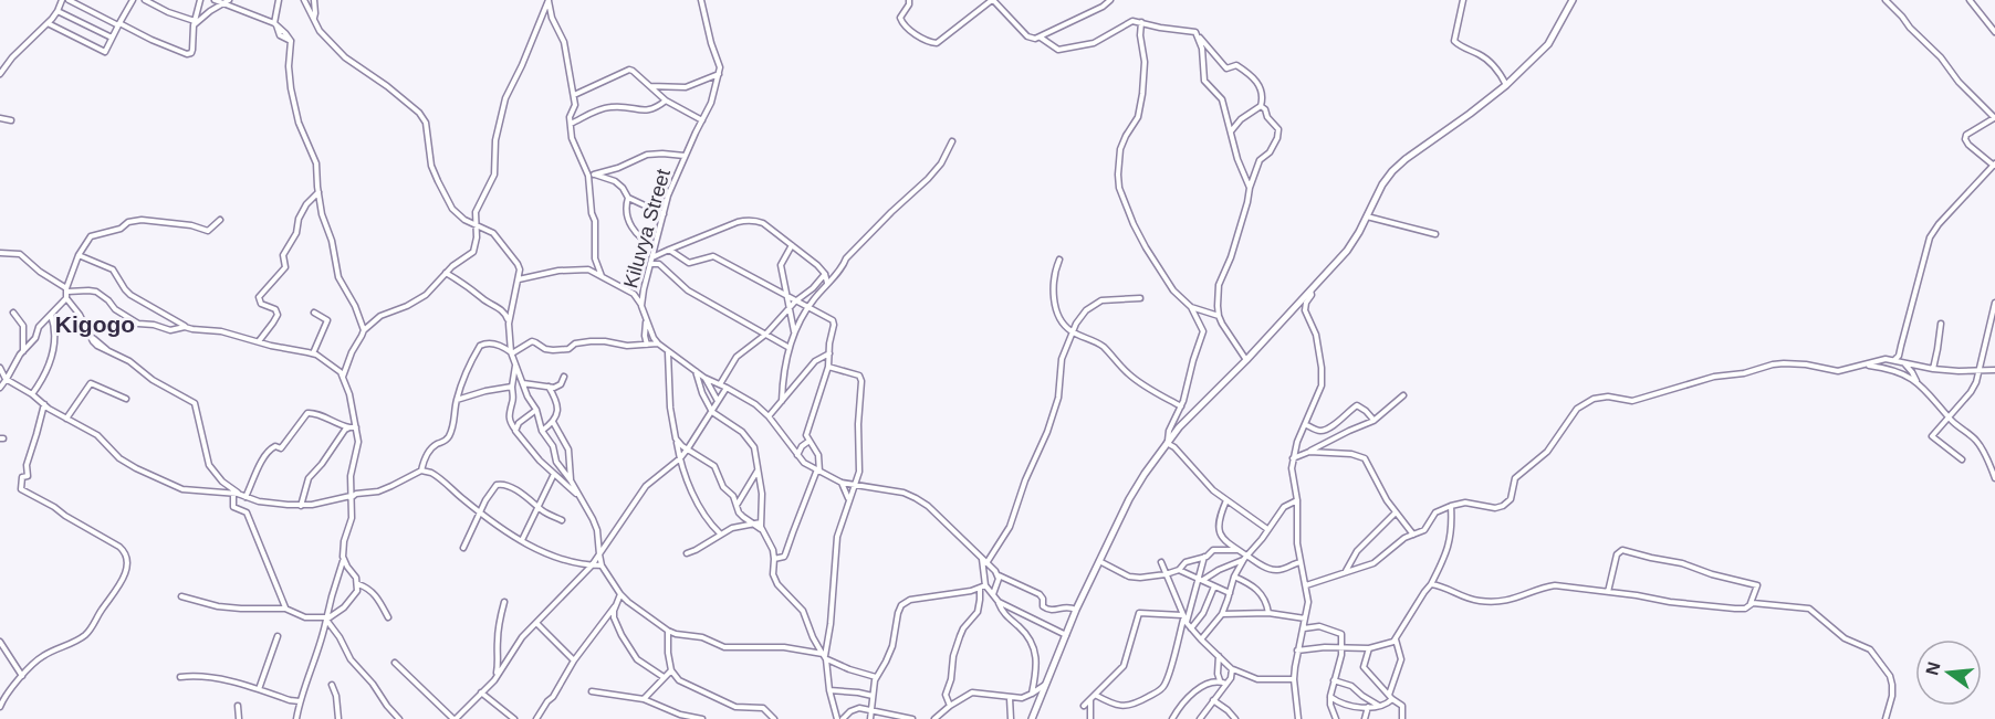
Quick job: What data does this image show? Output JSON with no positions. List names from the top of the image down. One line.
{"streets":{"street":["Kiluvya Street"]},"districts":["Kigogo"],"north":"left"}
